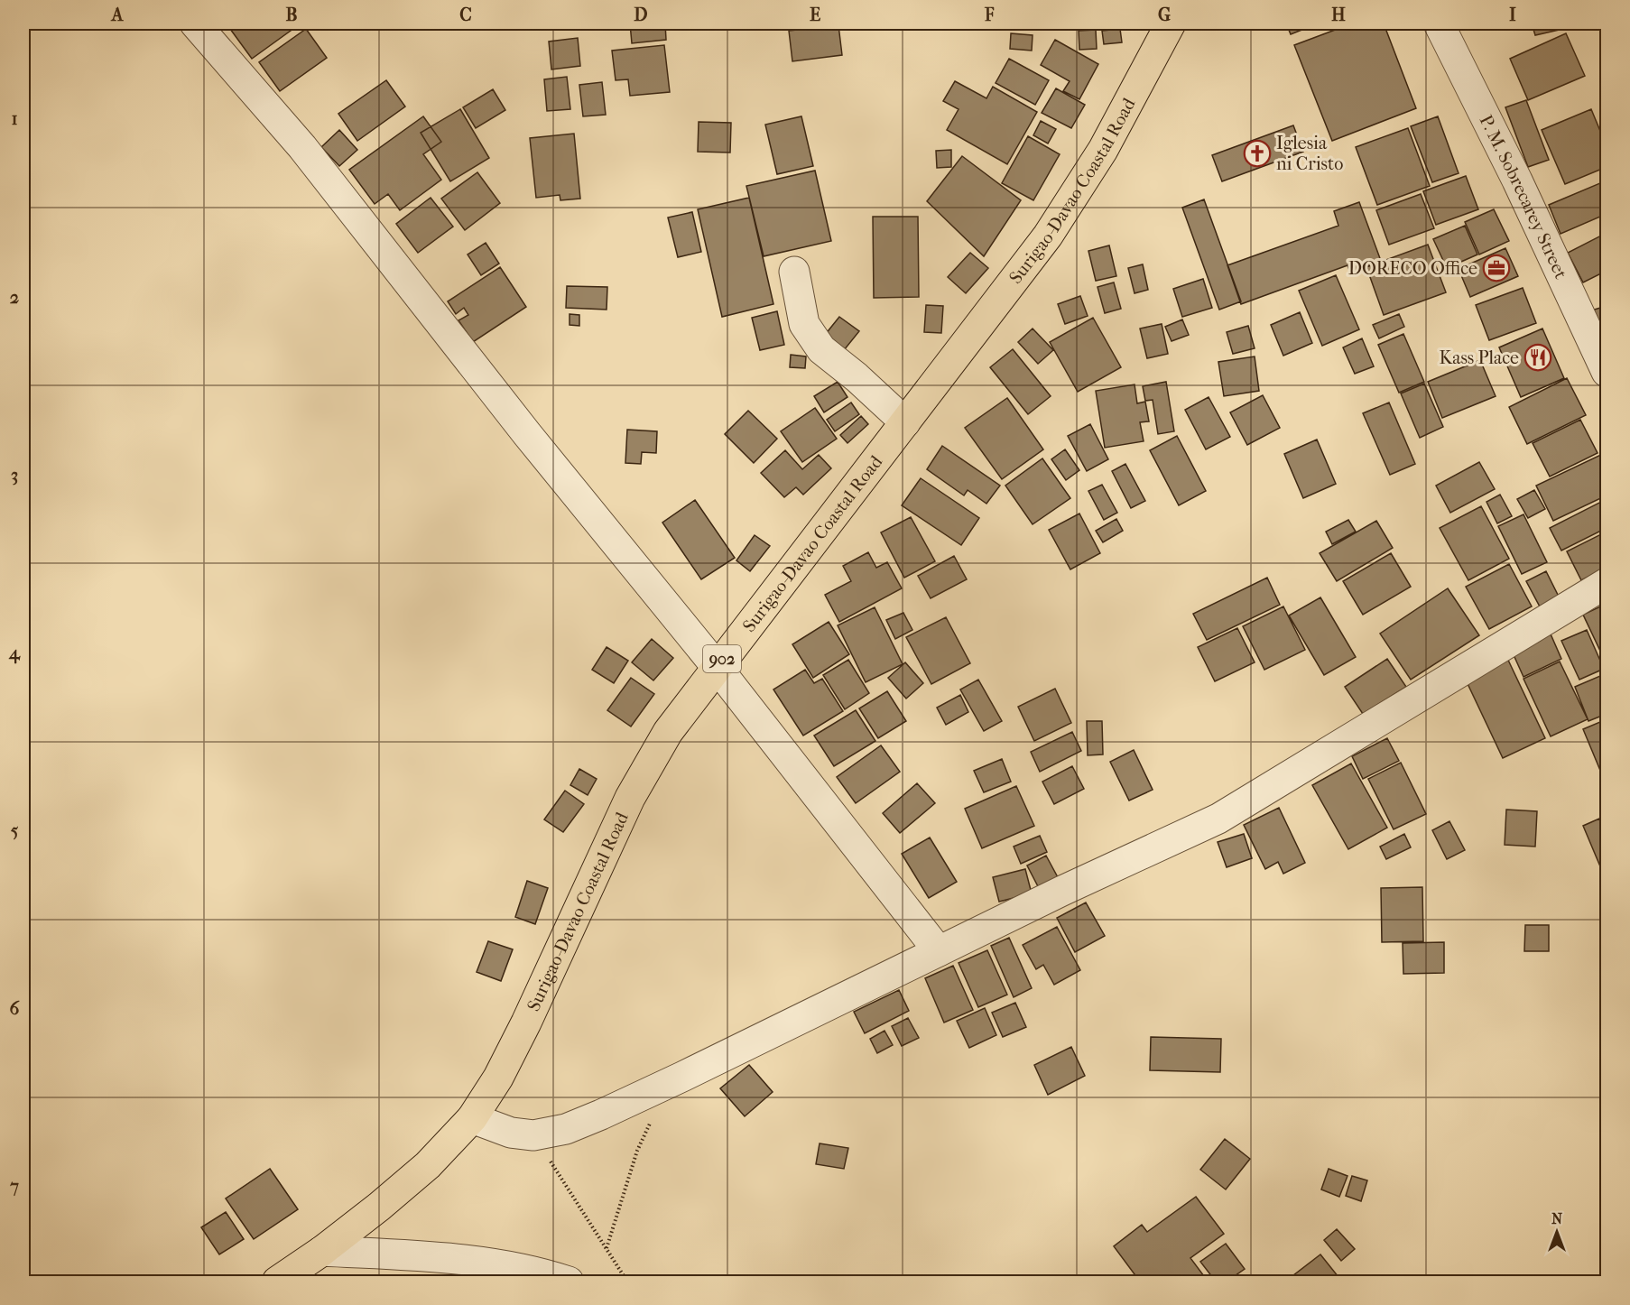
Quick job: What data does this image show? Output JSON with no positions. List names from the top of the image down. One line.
{"streets":{"highway":["Surigao-Davao Coastal Road","902"],"street":["P. M. Sobrecarey Street"]},"places":{"church":["Iglesia ni Cristo"],"office":["DORECO Office"],"restaurant":["Kass Place"]},"north":"top","grid":{"columns":["A","B","C","D","E","F","G","H","I"],"rows":["1","2","3","4","5","6","7"]}}
